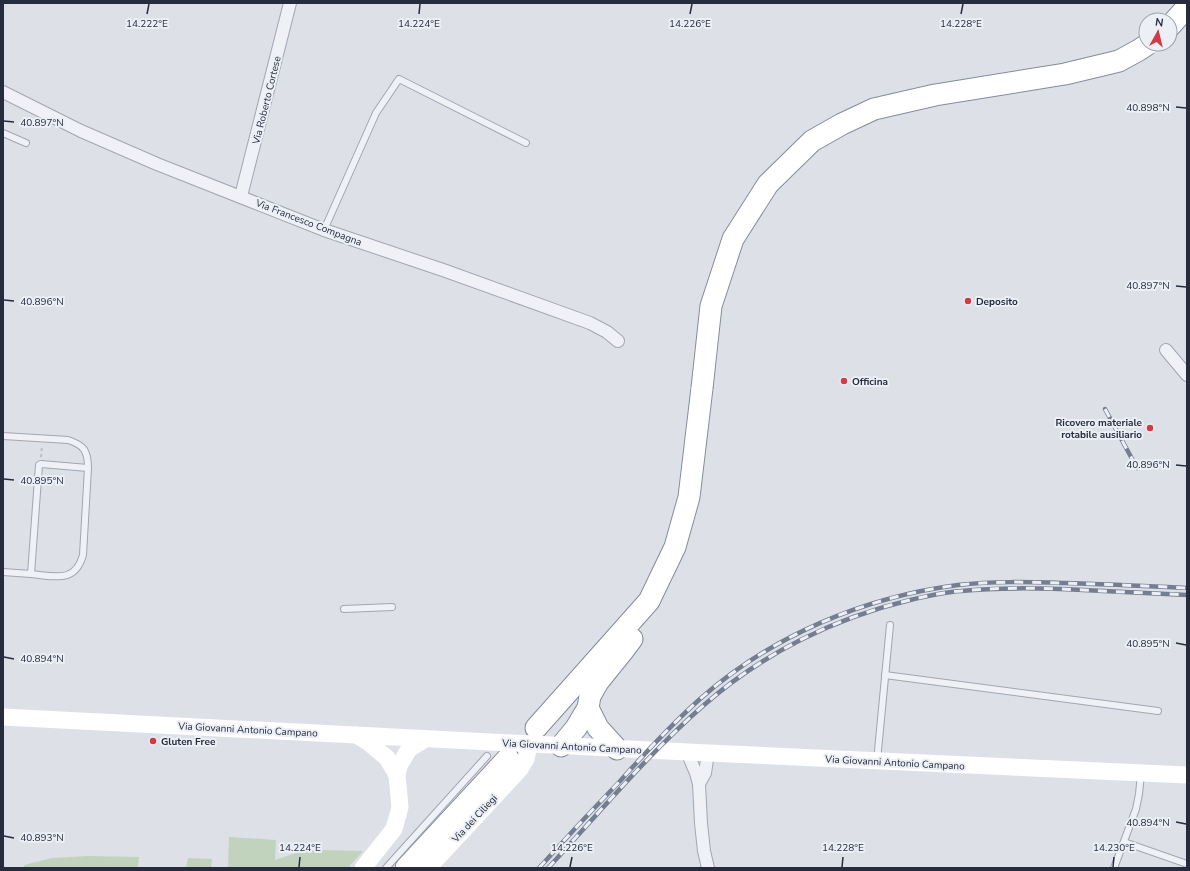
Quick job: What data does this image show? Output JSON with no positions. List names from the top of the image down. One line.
{"streets":{"main road":["Via Giovanni Antonio Campano","Via dei Ciliegi"],"street":["Via Roberto Cortese","Via Francesco Compagna"]},"crossings":[["Via Roberto Cortese","Via Francesco Compagna"],["Via Giovanni Antonio Campano","Via dei Ciliegi"]],"places":["Deposito","Officina","Ricovero materiale rotabile ausiliario","Gluten Free"],"north":"top","coordinates":["14.222°E","14.224°E","14.226°E","14.228°E","40.898°N","40.897°N","40.896°N","40.895°N","40.894°N","40.893°N","14.230°E"]}
